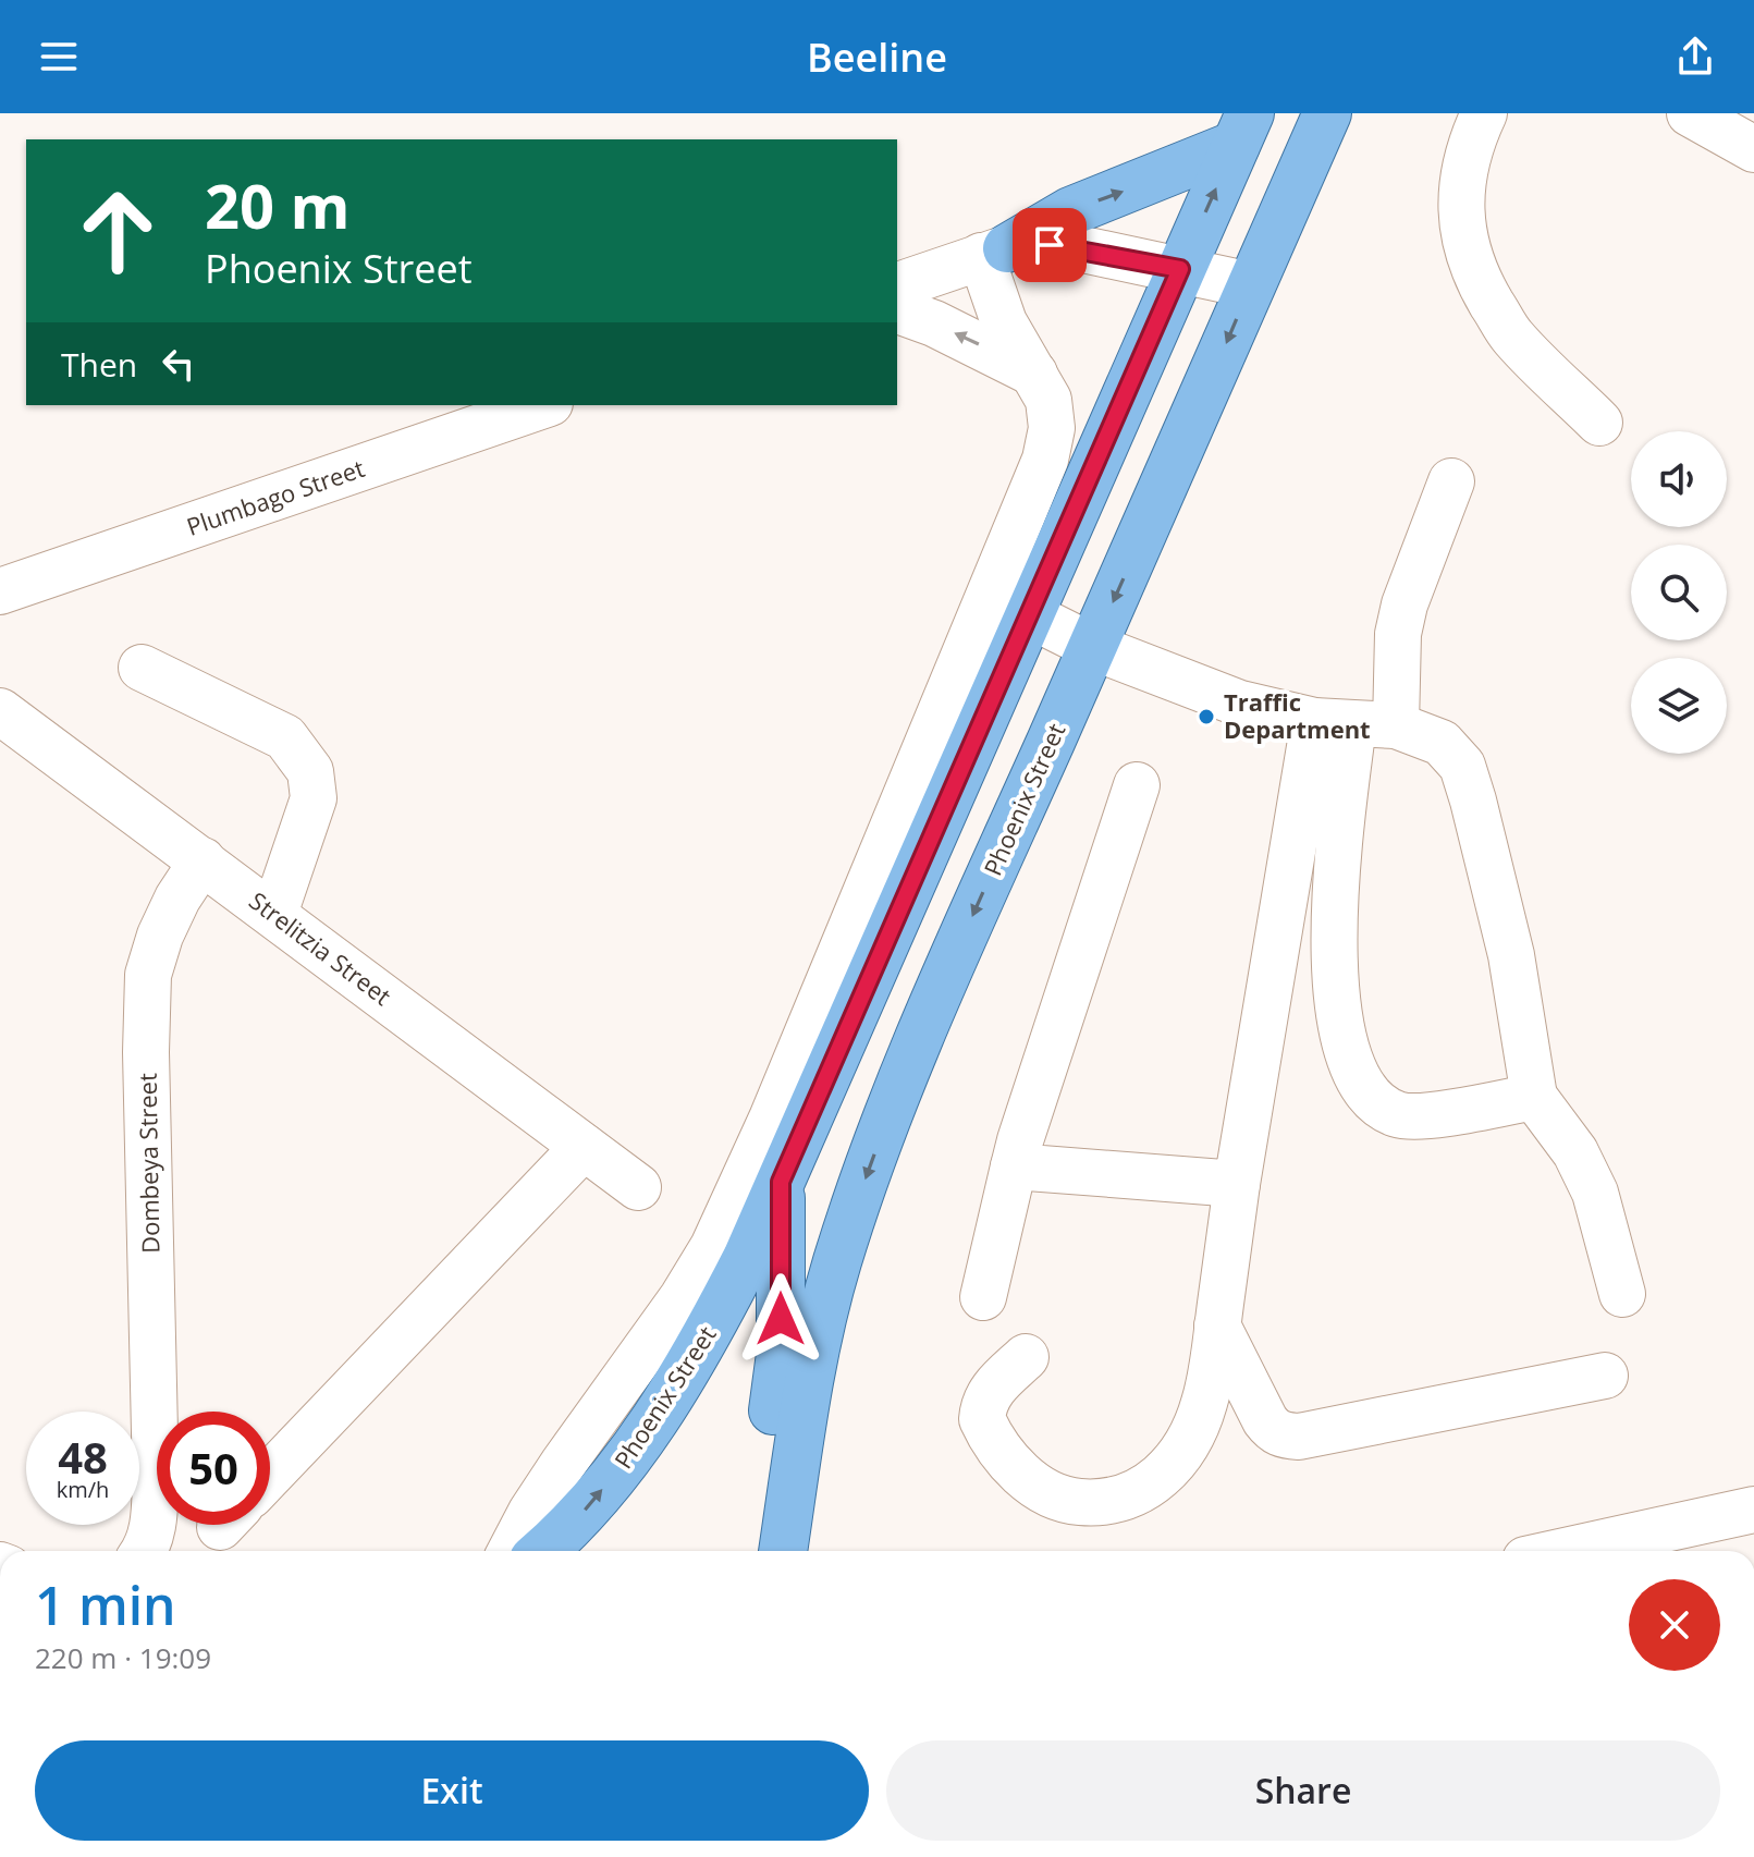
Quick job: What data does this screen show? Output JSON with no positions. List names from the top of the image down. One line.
{"streets":{"main road":["Phoenix Street"],"street":["Plumbago Street","Strelitzia Street","Dombeya Street"]},"crossings":[["Strelitzia Street","Dombeya Street"]],"places":["Traffic Department"],"page":{"header":"Beeline","turn":["20 m","Phoenix Street"],"then":"Then","speed":"48 km/h","limit":"50","heading":["1 min","220 m · 19:09"],"buttons":["Exit","Share"]}}
